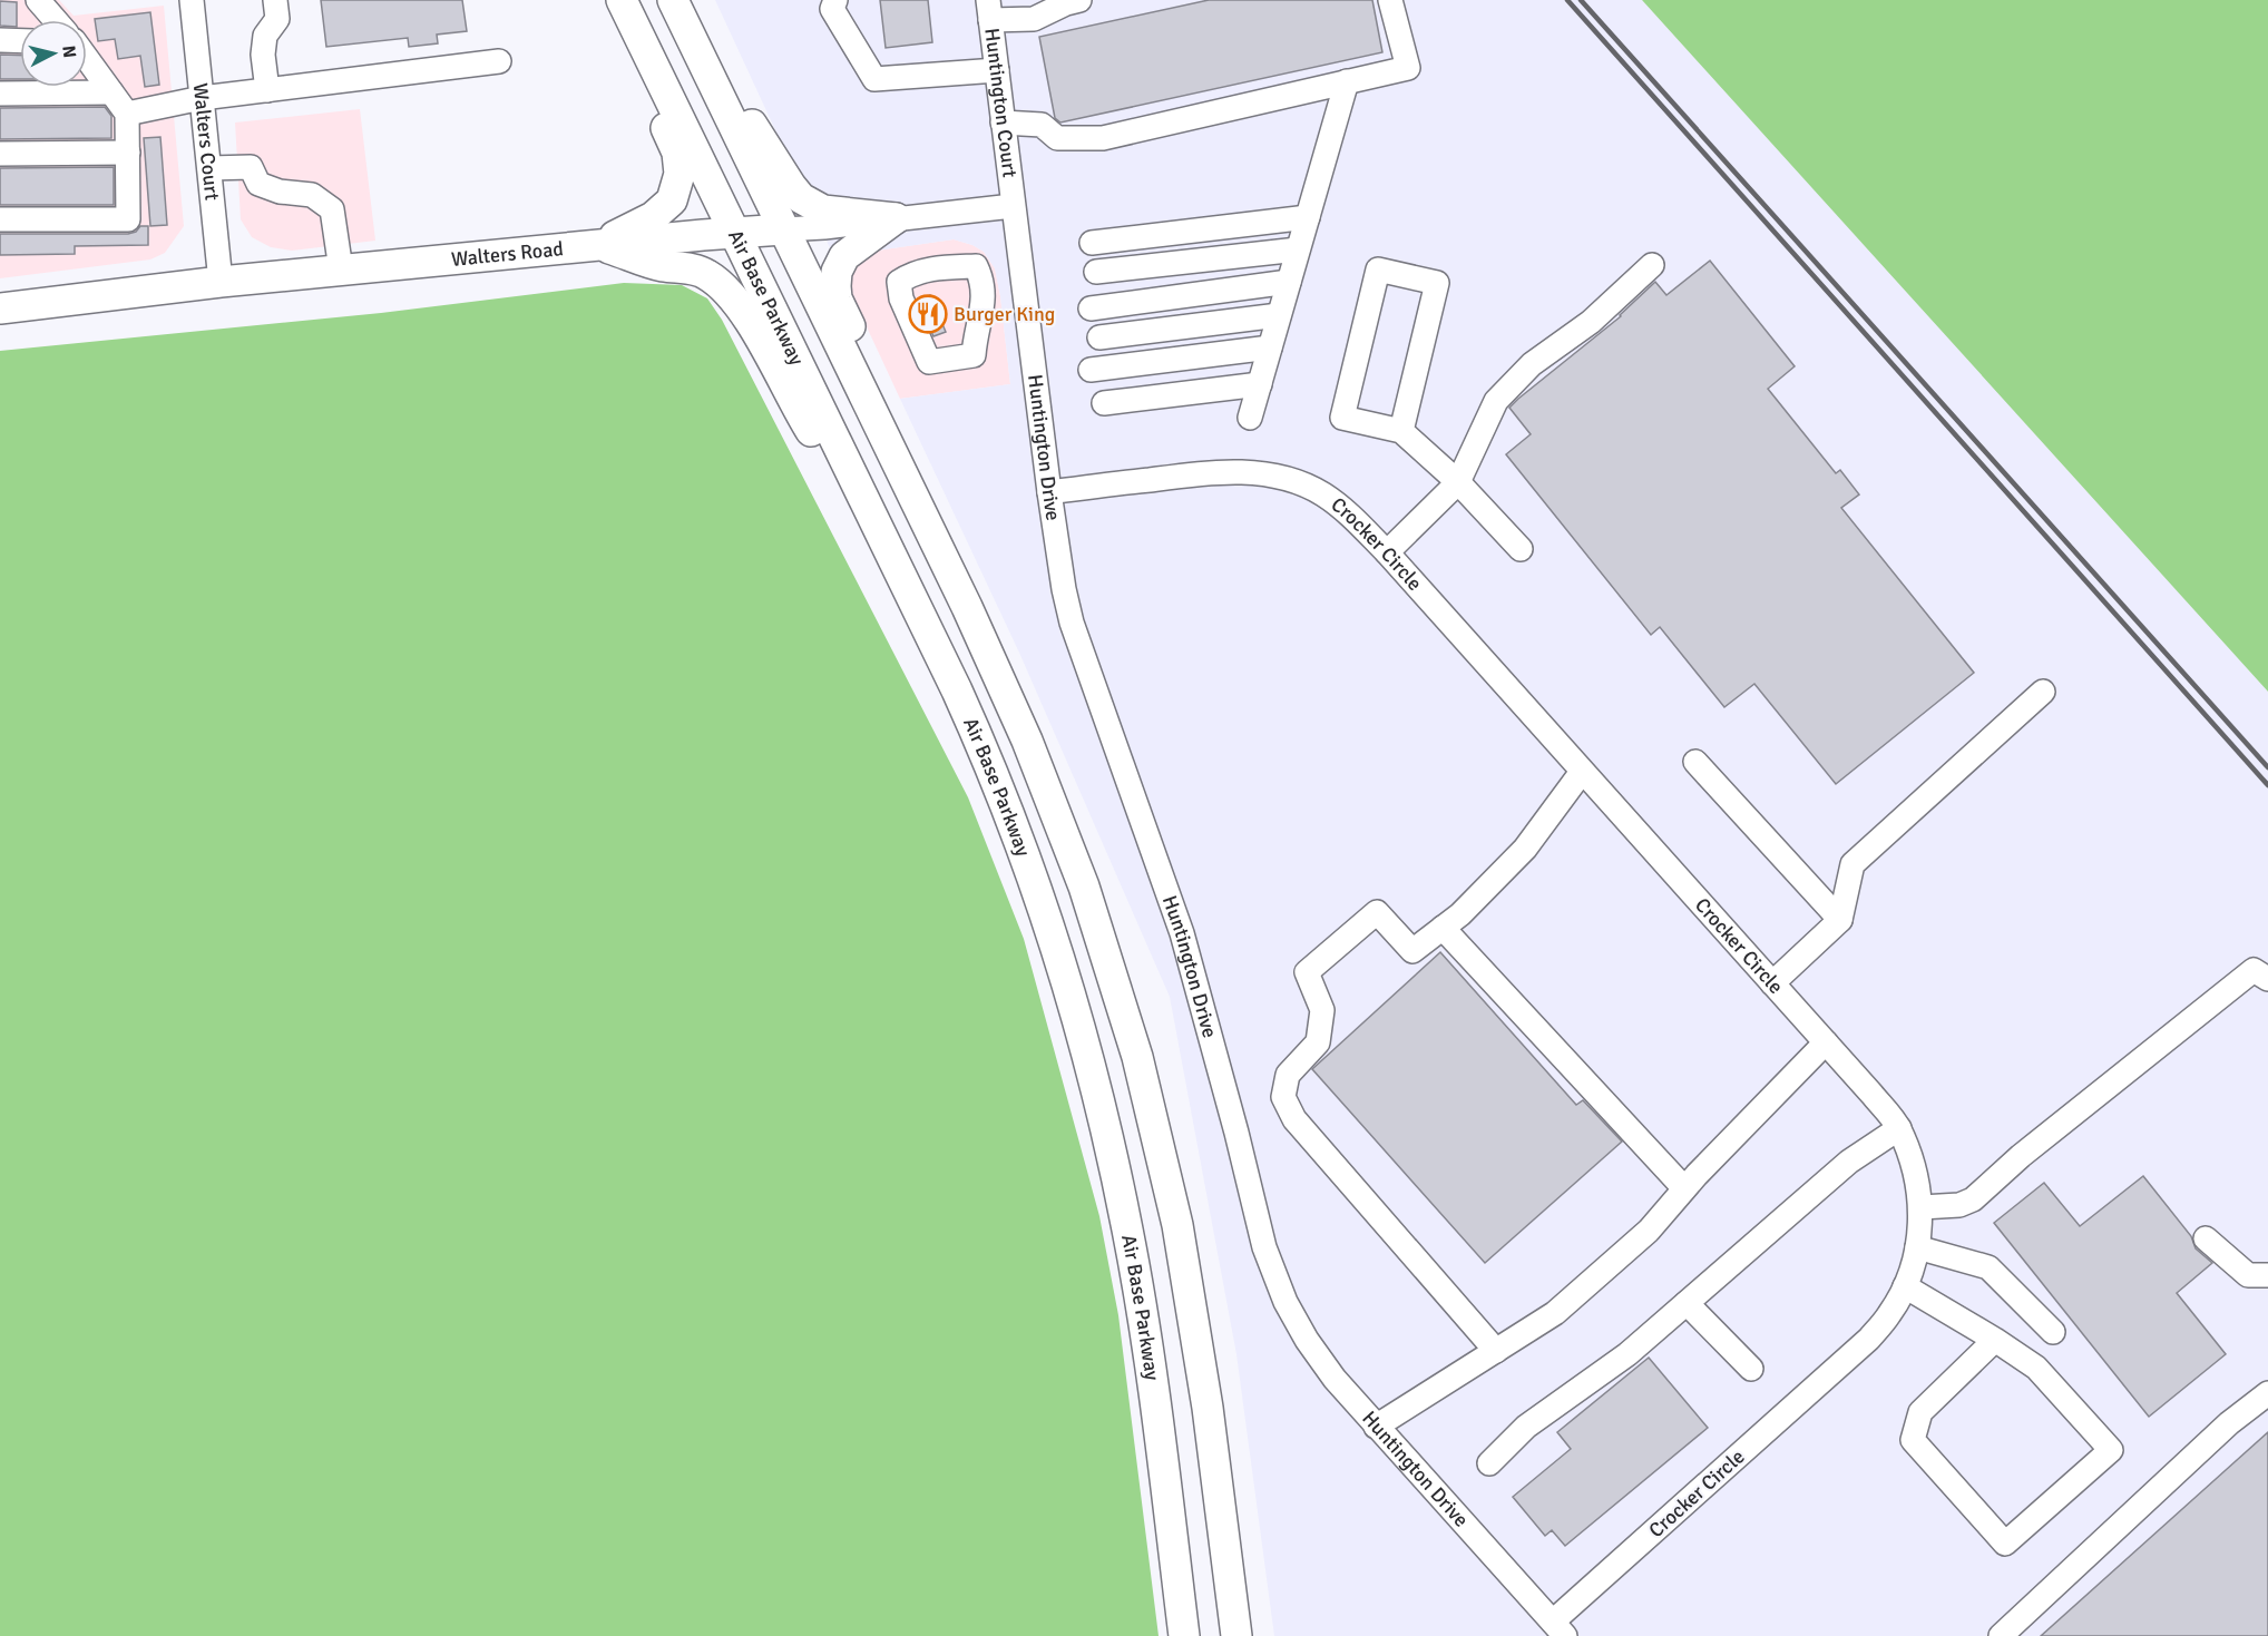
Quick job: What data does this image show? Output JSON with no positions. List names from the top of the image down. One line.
{"streets":{"main road":["Walters Road","Air Base Parkway"],"street":["Huntington Court","Walters Court","Huntington Drive","Crocker Circle"]},"crossings":[["Huntington Court","Walters Road"],["Huntington Court","Huntington Drive"],["Walters Court","Walters Road"],["Walters Road","Air Base Parkway"],["Walters Road","Huntington Drive"],["Huntington Drive","Crocker Circle"]],"places":{"restaurant":["Burger King"]},"north":"right"}
